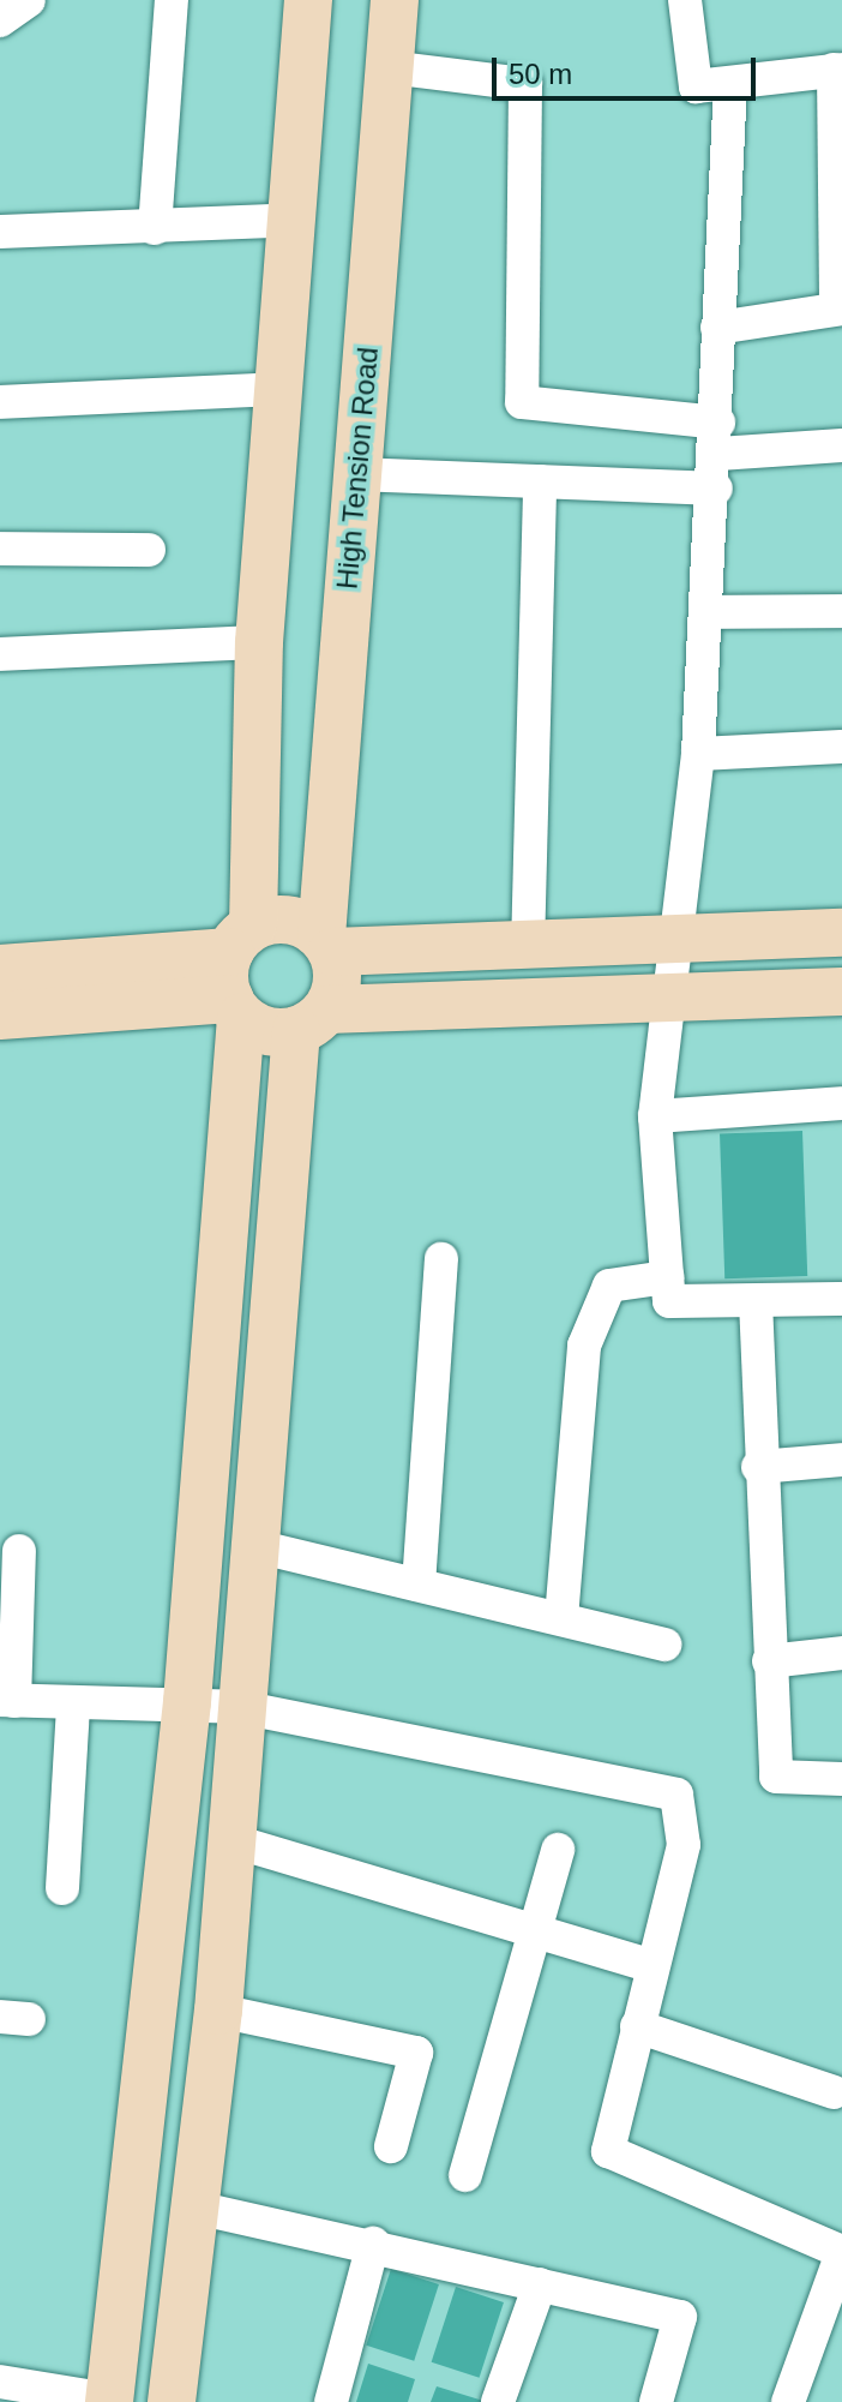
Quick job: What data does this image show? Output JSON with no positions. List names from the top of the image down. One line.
{"streets":{"street":["High Tension Road"]},"scale_bar":"50 m"}
